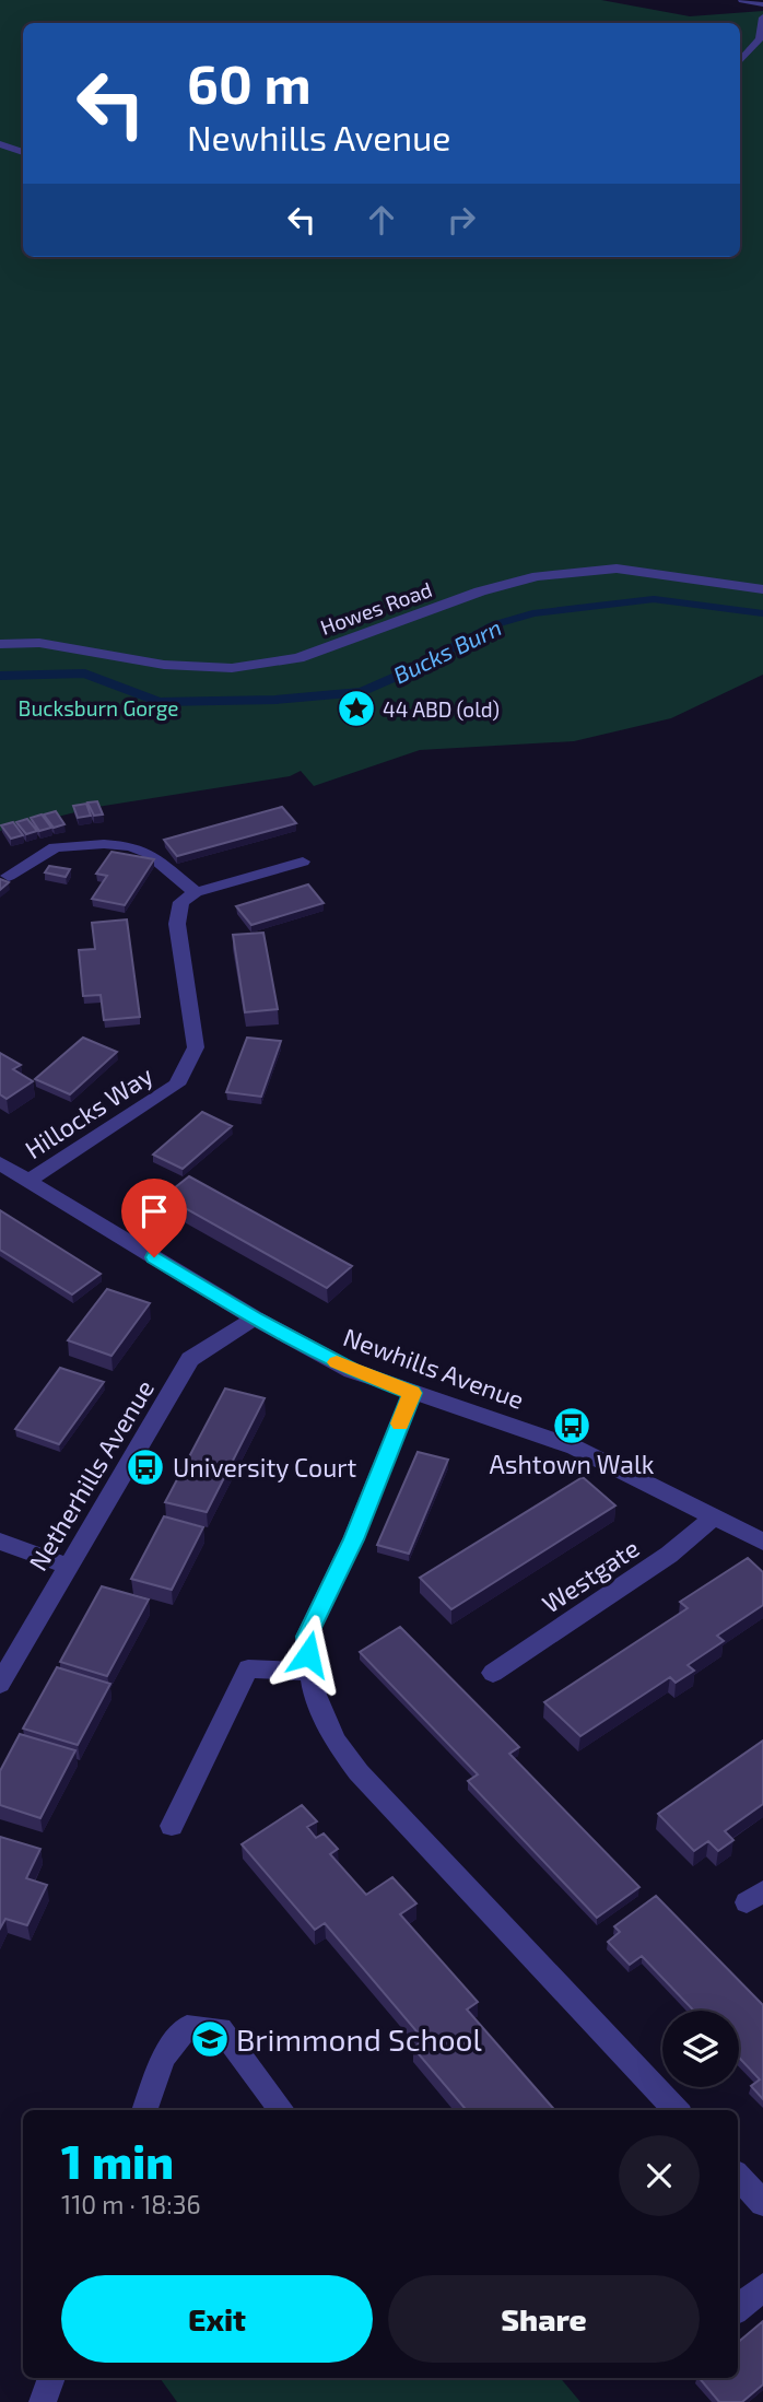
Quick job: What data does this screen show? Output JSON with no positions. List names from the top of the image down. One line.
{"streets":{"street":["Howes Road","Hillocks Way","Newhills Avenue","Netherhills Avenue","Westgate"]},"crossings":[["Hillocks Way","Newhills Avenue"],["Newhills Avenue","Netherhills Avenue"],["Newhills Avenue","Westgate"]],"water":["Bucks Burn"],"parks":["Bucksburn Gorge"],"places":{"place":["44 ABD (old)"],"bus stop":["Ashtown Walk","University Court"],"school or university":["Brimmond School"]},"page":{"turn":["60 m","Newhills Avenue"],"heading":["1 min","110 m · 18:36"],"buttons":["Exit","Share"]}}
